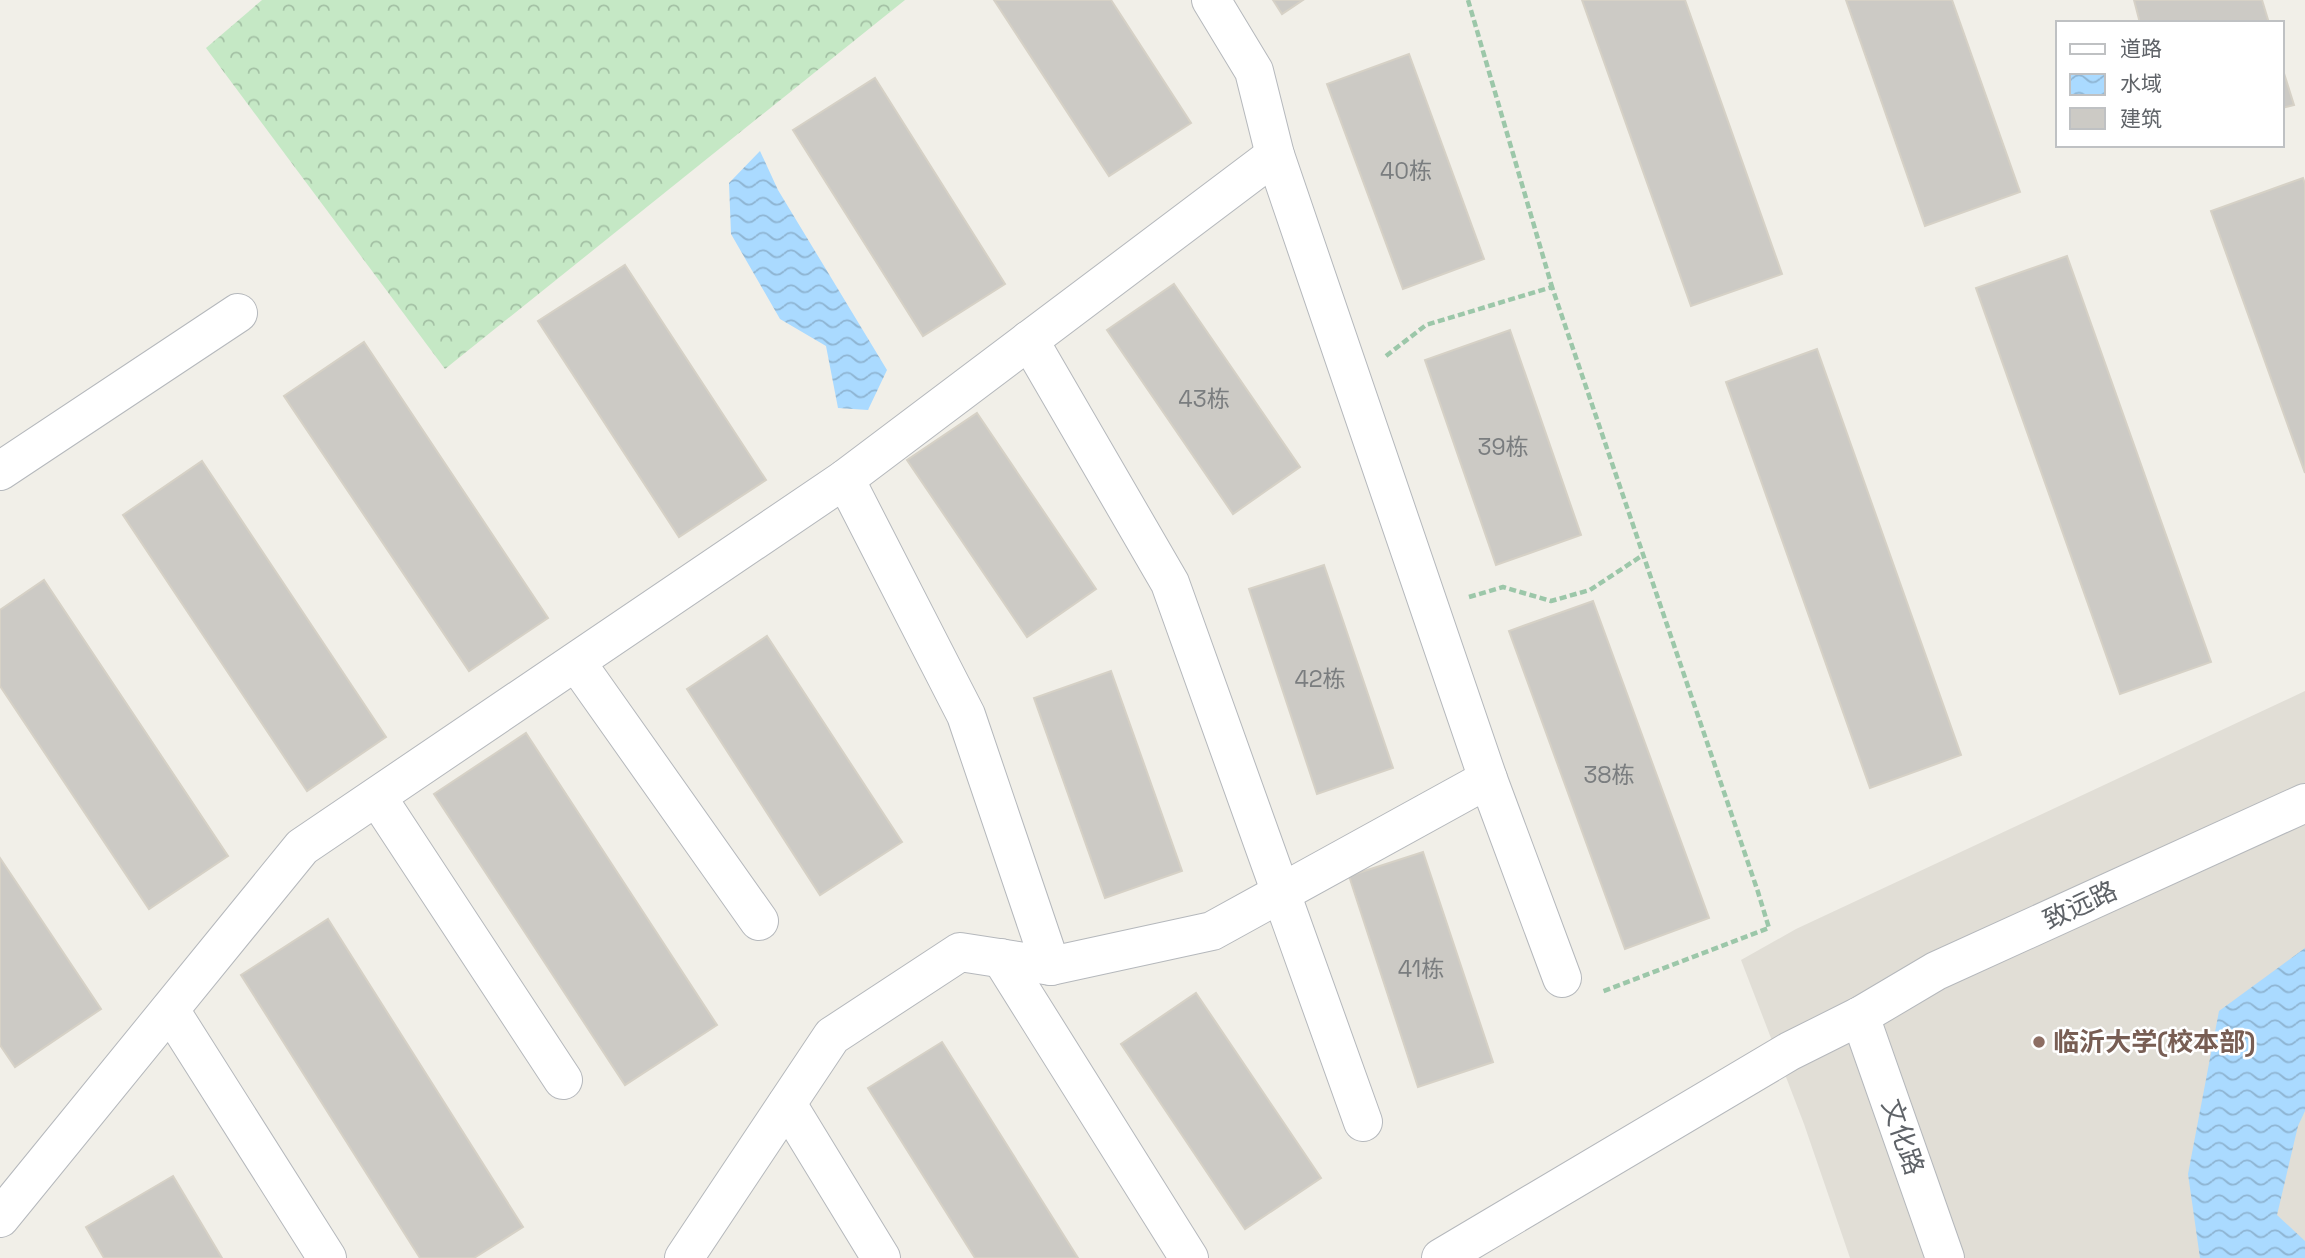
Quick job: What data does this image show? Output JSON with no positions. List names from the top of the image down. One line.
{"streets":{"street":["致远路","文化路"]},"crossings":[["致远路","文化路"]],"places":["临沂大学(校本部)"],"house_numbers":["40栋","43栋","39栋","42栋","38栋","41栋"],"legend":["道路","水域","建筑"]}
